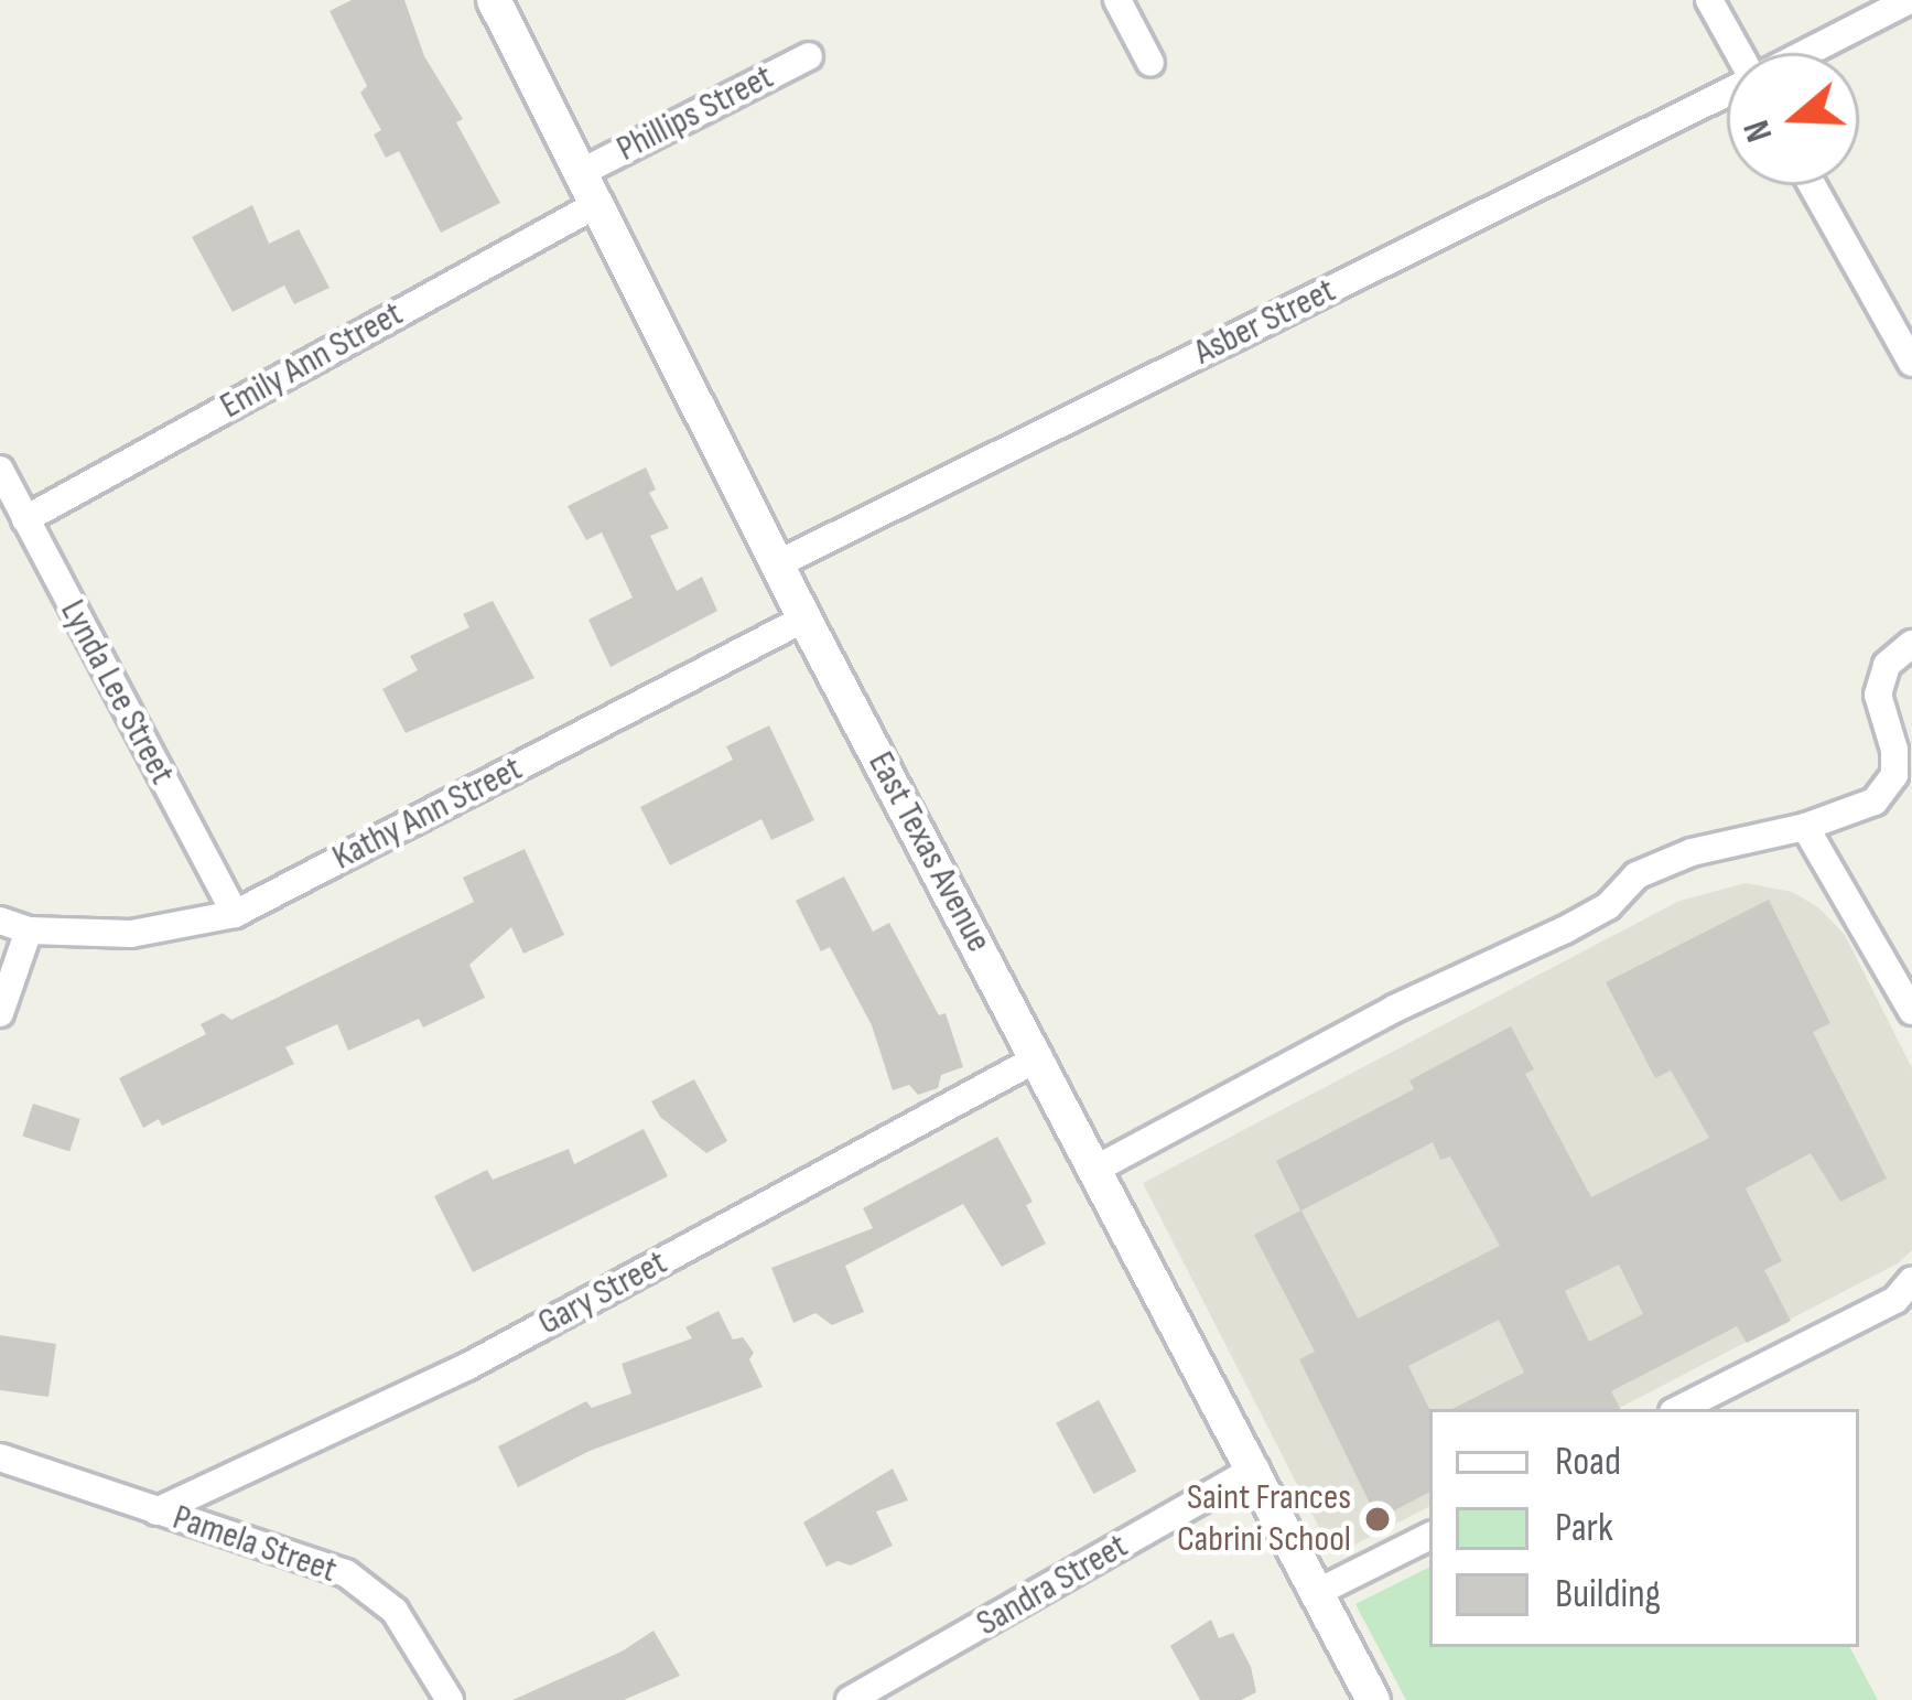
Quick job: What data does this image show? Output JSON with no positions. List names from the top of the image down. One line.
{"streets":{"street":["Phillips Street","Asber Street","Emily Ann Street","Lynda Lee Street","Kathy Ann Street","East Texas Avenue","Gary Street","Pamela Street","Sandra Street"]},"crossings":[["Phillips Street","East Texas Avenue"],["Asber Street","East Texas Avenue"],["Emily Ann Street","Lynda Lee Street"],["Emily Ann Street","East Texas Avenue"],["Lynda Lee Street","Kathy Ann Street"],["Kathy Ann Street","East Texas Avenue"],["East Texas Avenue","Gary Street"],["East Texas Avenue","Sandra Street"],["Gary Street","Pamela Street"]],"places":["Saint Frances Cabrini School"],"legend":["Road","Park","Building"],"north":"left"}
